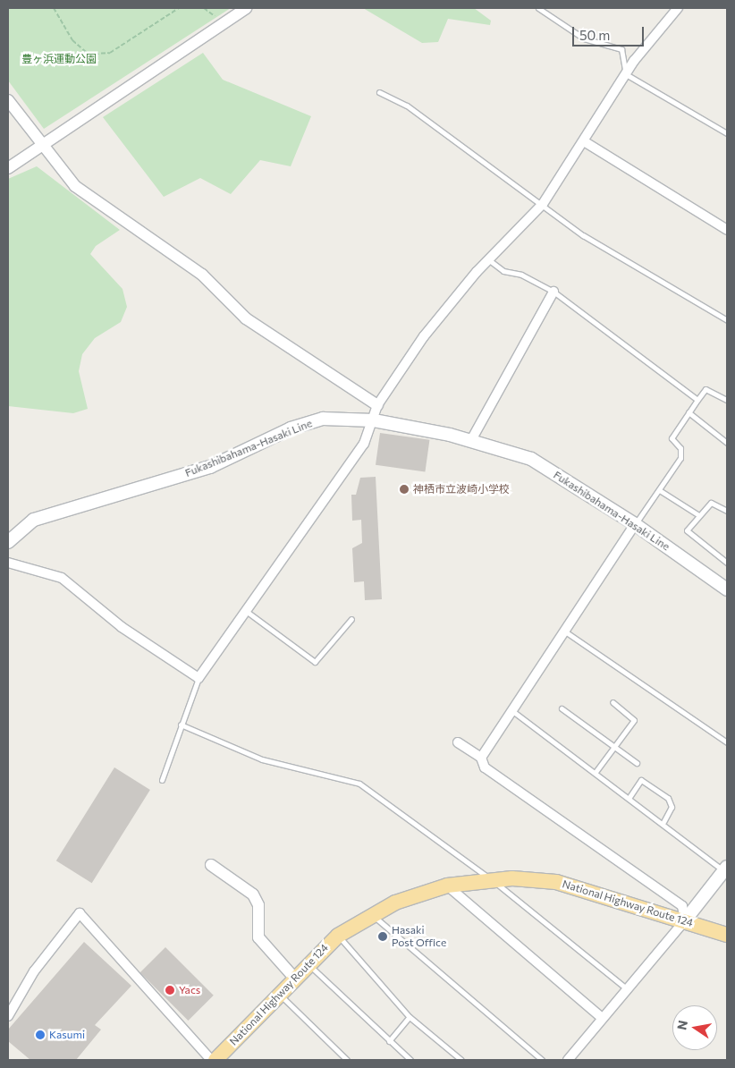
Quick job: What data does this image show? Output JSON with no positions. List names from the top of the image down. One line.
{"streets":{"highway":["National Highway Route 124"],"main road":["Fukashibahama-Hasaki Line"]},"parks":["豊ヶ浜運動公園"],"places":["神栖市立波崎小学校","Hasaki Post Office","Yacs","Kasumi"],"scale_bar":"50 m","north":"left"}
